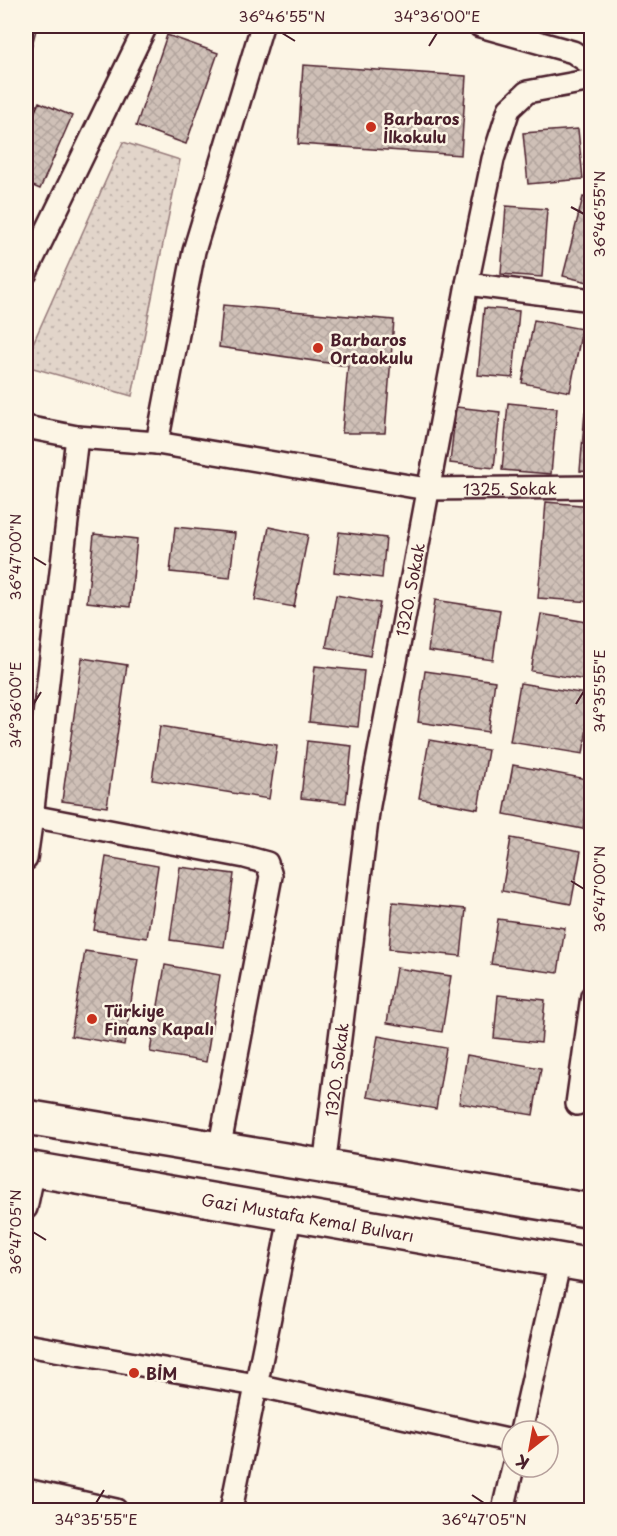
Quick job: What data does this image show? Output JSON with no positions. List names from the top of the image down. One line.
{"streets":{"highway":["Gazi Mustafa Kemal Bulvarı"],"street":["1325. Sokak","1320. Sokak"]},"crossings":[["1325. Sokak","1320. Sokak"]],"places":["Barbaros İlkokulu","Barbaros Ortaokulu","Türkiye Finans Kapalı","BİM"],"north":"bottom left","coordinates":["36°46'55\"N","34°36'00\"E","36°47'00\"N","34°35'55\"E","36°47'05\"N"]}
